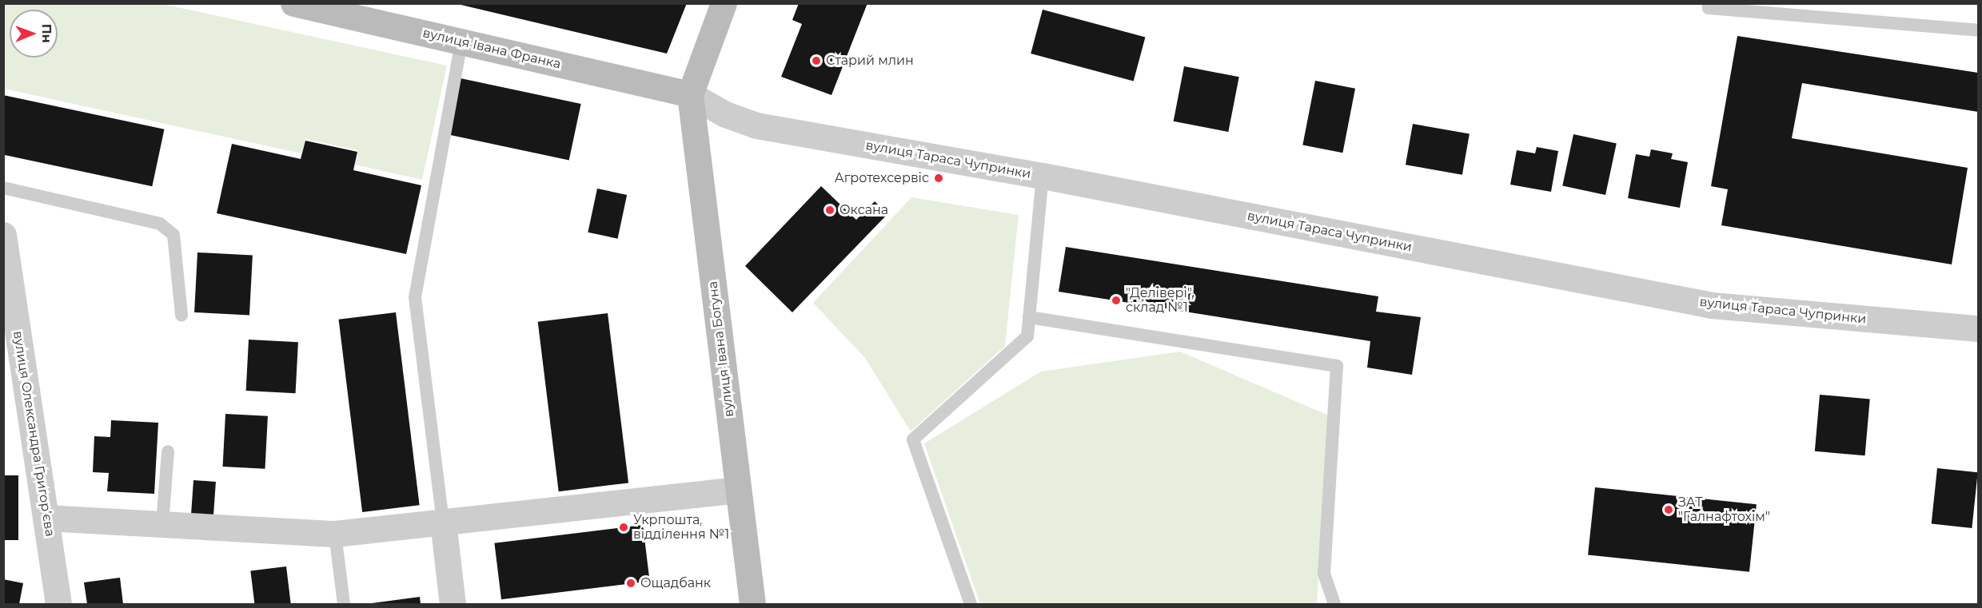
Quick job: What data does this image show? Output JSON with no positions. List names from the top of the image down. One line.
{"streets":{"main road":["вулиця Івана Франка","вулиця Івана Богуна"],"street":["вулиця Тараса Чупринки","вулиця Олександра Григорʼєва"]},"crossings":[["вулиця Івана Франка","вулиця Тараса Чупринки"],["вулиця Івана Франка","вулиця Івана Богуна"],["вулиця Тараса Чупринки","вулиця Івана Богуна"]],"places":["Старий млин","Агротехсервіс","Оксана","\"Делівері\", склад №1","ЗАТ \"Галнафтохім\"","Укрпошта, відділення №1","Ощадбанк"],"north":"right"}
